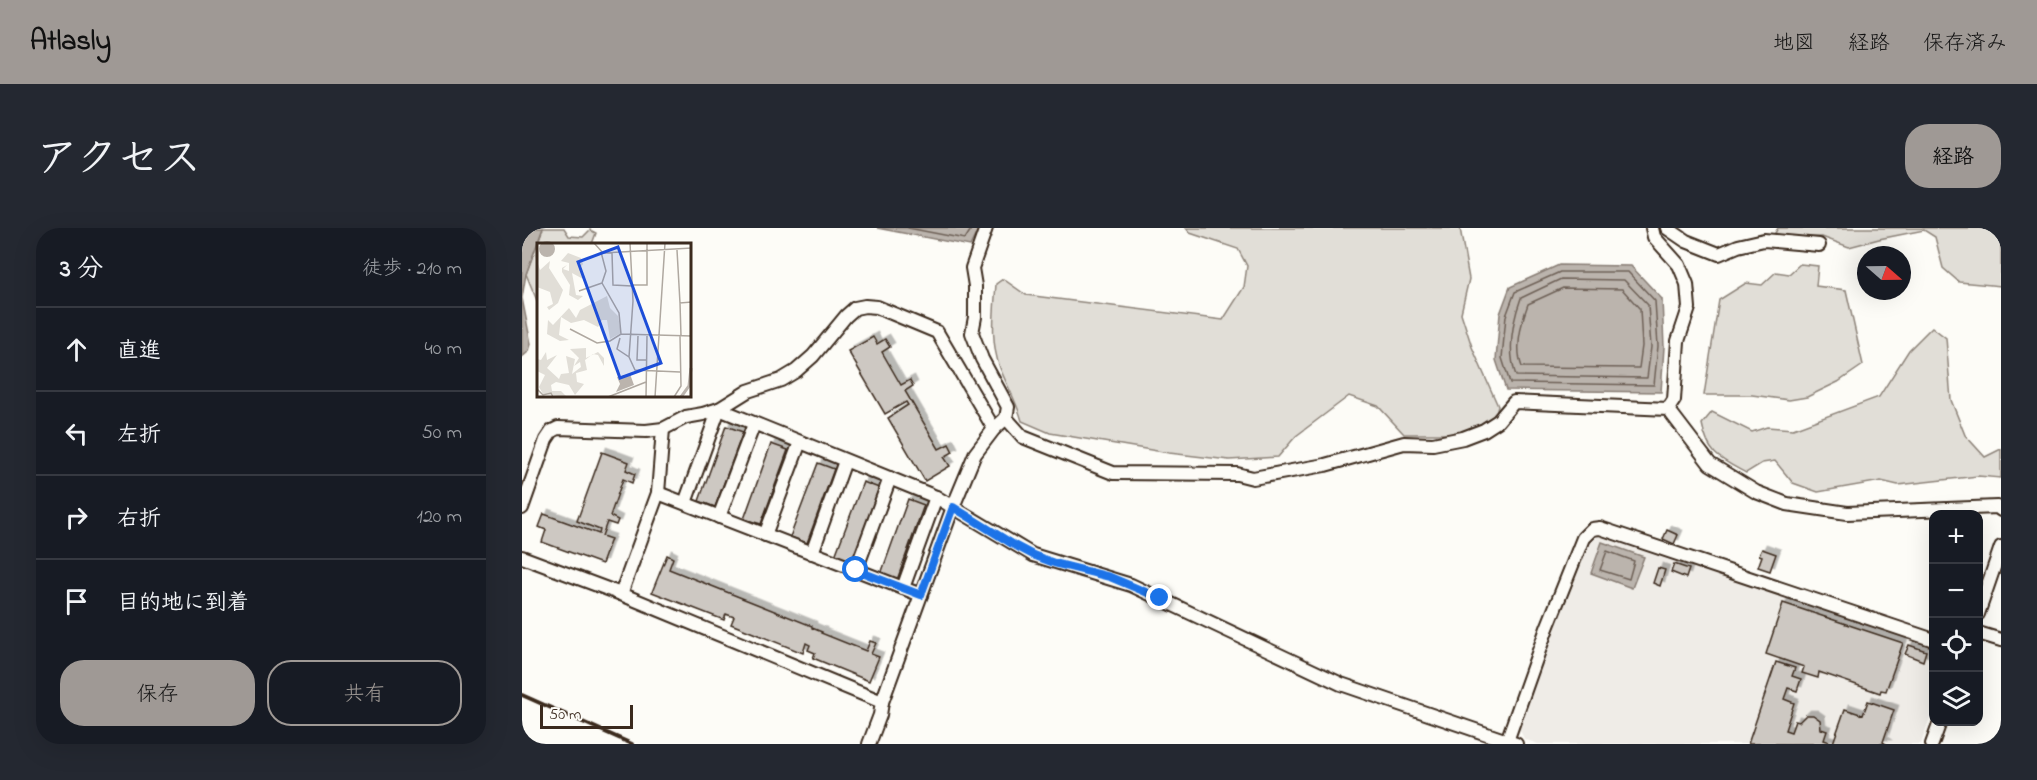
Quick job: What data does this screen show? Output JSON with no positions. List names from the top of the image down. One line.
{"scale_bar":"50 m","north":"right","page":{"header":"Atlasly","nav":["地図","経路","保存済み"],"title":"アクセス","buttons":["経路",["保存","共有"]],"heading":["3 分","徒歩 · 210 m"],"list":[["直進","40 m"],["左折","50 m"],["右折","120 m"],"目的地に到着"],"map_buttons":["+","−"],"scale":"50 m"}}
